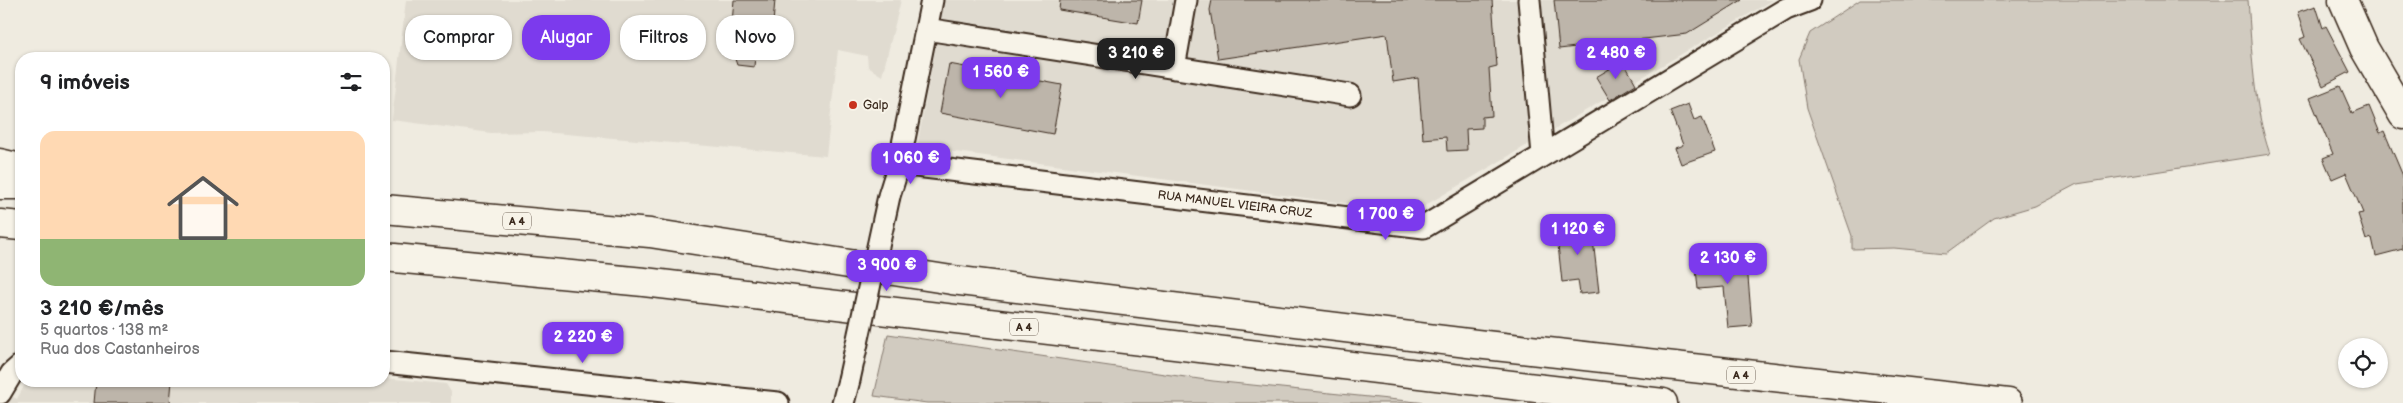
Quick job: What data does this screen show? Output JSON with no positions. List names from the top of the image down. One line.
{"streets":{"main road":["A 4"],"street":["RUA MANUEL VIEIRA CRUZ"]},"places":["Galp"],"page":{"chip":["Comprar","Alugar","Filtros","Novo"],"price":["3 210 €","2 480 €","1 560 €","1 060 €","1 700 €","1 120 €","2 130 €","3 900 €","2 220 €"],"heading":"9 imóveis","list":[{"name":"3 210 €/mês","note":"5 quartos · 138 m² · Rua dos Castanheiros"}]}}
